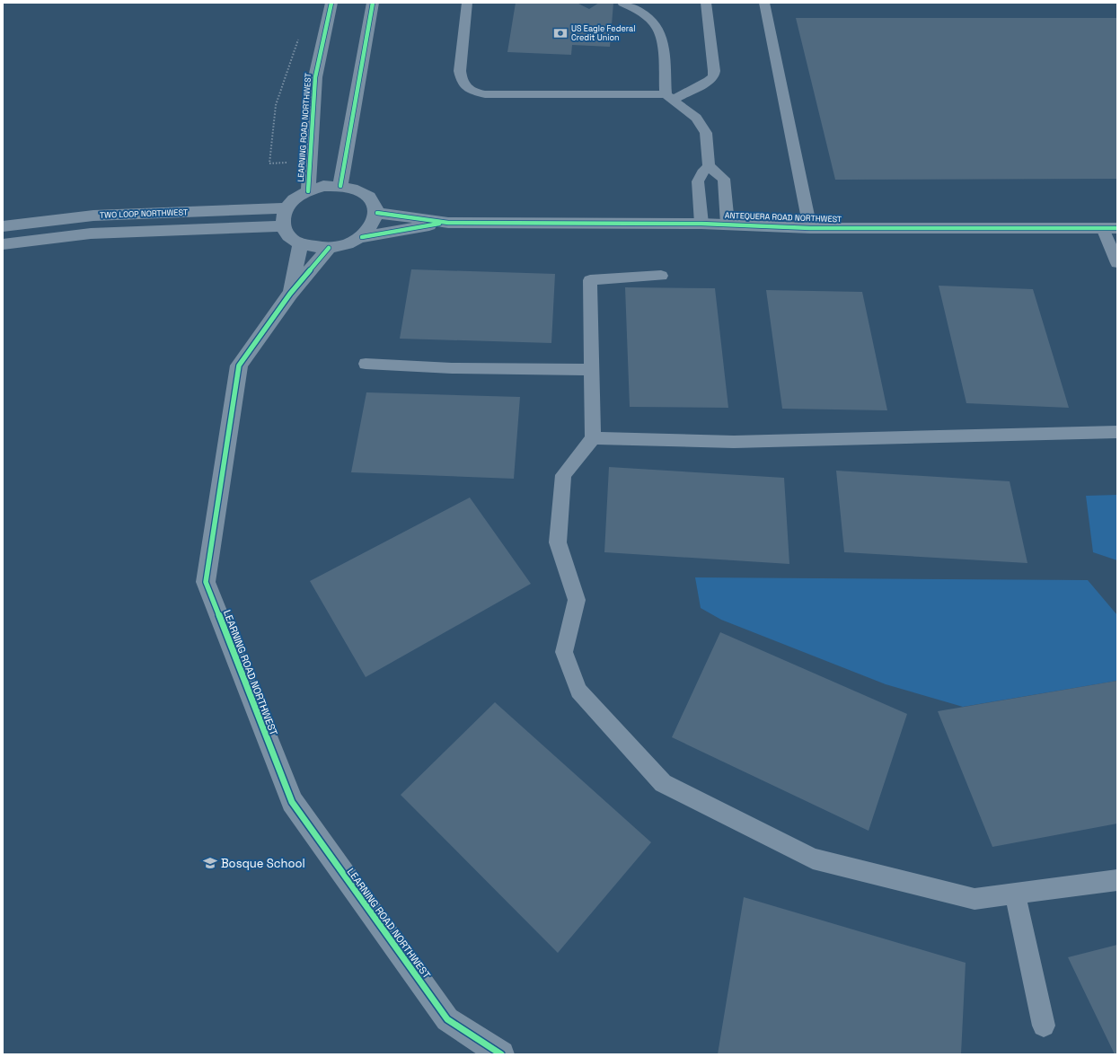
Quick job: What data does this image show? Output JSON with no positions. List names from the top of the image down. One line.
{"streets":{"street":["LEARNING ROAD NORTHWEST","TWO LOOP NORTHWEST","ANTEQUERA ROAD NORTHWEST"]},"crossings":[["LEARNING ROAD NORTHWEST","TWO LOOP NORTHWEST"],["LEARNING ROAD NORTHWEST","ANTEQUERA ROAD NORTHWEST"],["TWO LOOP NORTHWEST","ANTEQUERA ROAD NORTHWEST"]],"places":{"bank":["US Eagle Federal Credit Union"],"school or university":["Bosque School"]}}
